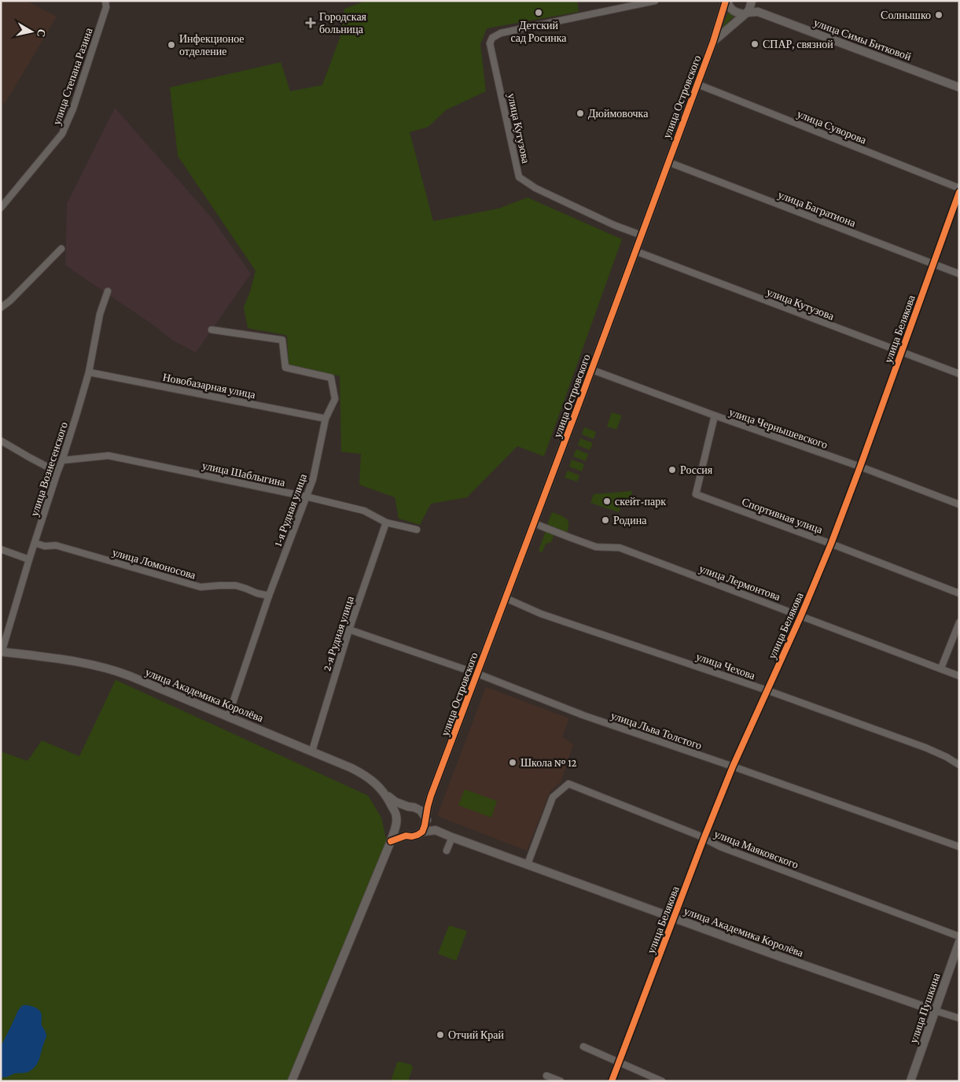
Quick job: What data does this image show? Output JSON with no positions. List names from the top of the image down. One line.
{"streets":{"street":["улица Симы Битковой","улица Степана Разина","улица Островского","улица Суворова","улица Кутузова","улица Багратиона","улица Белякова","Новобазарная улица","улица Чернышевского","улица Вознесенского","улица Шаблыгина","1-я Рудная улица","Спортивная улица","улица Ломоносова","улица Лермонтова","2-я Рудная улица","улица Чехова","улица Академика Королёва","улица Льва Толстого","улица Маяковского","улица Пушкина"]},"crossings":[["улица Островского","улица Суворова"],["улица Островского","улица Кутузова"],["улица Островского","улица Багратиона"],["улица Островского","улица Чернышевского"],["улица Островского","улица Лермонтова"],["улица Островского","улица Чехова"],["улица Островского","улица Льва Толстого"],["улица Кутузова","улица Белякова"],["улица Багратиона","улица Белякова"],["улица Белякова","улица Чернышевского"],["улица Белякова","Спортивная улица"],["улица Белякова","улица Лермонтова"],["улица Белякова","улица Чехова"],["улица Белякова","улица Академика Королёва"],["улица Белякова","улица Льва Толстого"],["улица Белякова","улица Маяковского"],["Новобазарная улица","улица Вознесенского"],["Новобазарная улица","1-я Рудная улица"],["улица Чернышевского","Спортивная улица"],["улица Вознесенского","улица Шаблыгина"],["улица Вознесенского","улица Ломоносова"],["улица Вознесенского","улица Академика Королёва"],["улица Шаблыгина","1-я Рудная улица"],["улица Шаблыгина","2-я Рудная улица"],["1-я Рудная улица","улица Ломоносова"],["1-я Рудная улица","улица Академика Королёва"],["2-я Рудная улица","улица Академика Королёва"],["2-я Рудная улица","улица Льва Толстого"],["улица Академика Королёва","улица Маяковского"],["улица Академика Королёва","улица Пушкина"]],"places":{"other":["Детский сад Росинка","Солнышко","СПАР, связной","Инфекционое отделение","Дюймовочка","Россия","скейт-парк","Родина","Школа № 12","Отчий Край"],"health":["Городская больница"]},"north":"right"}
